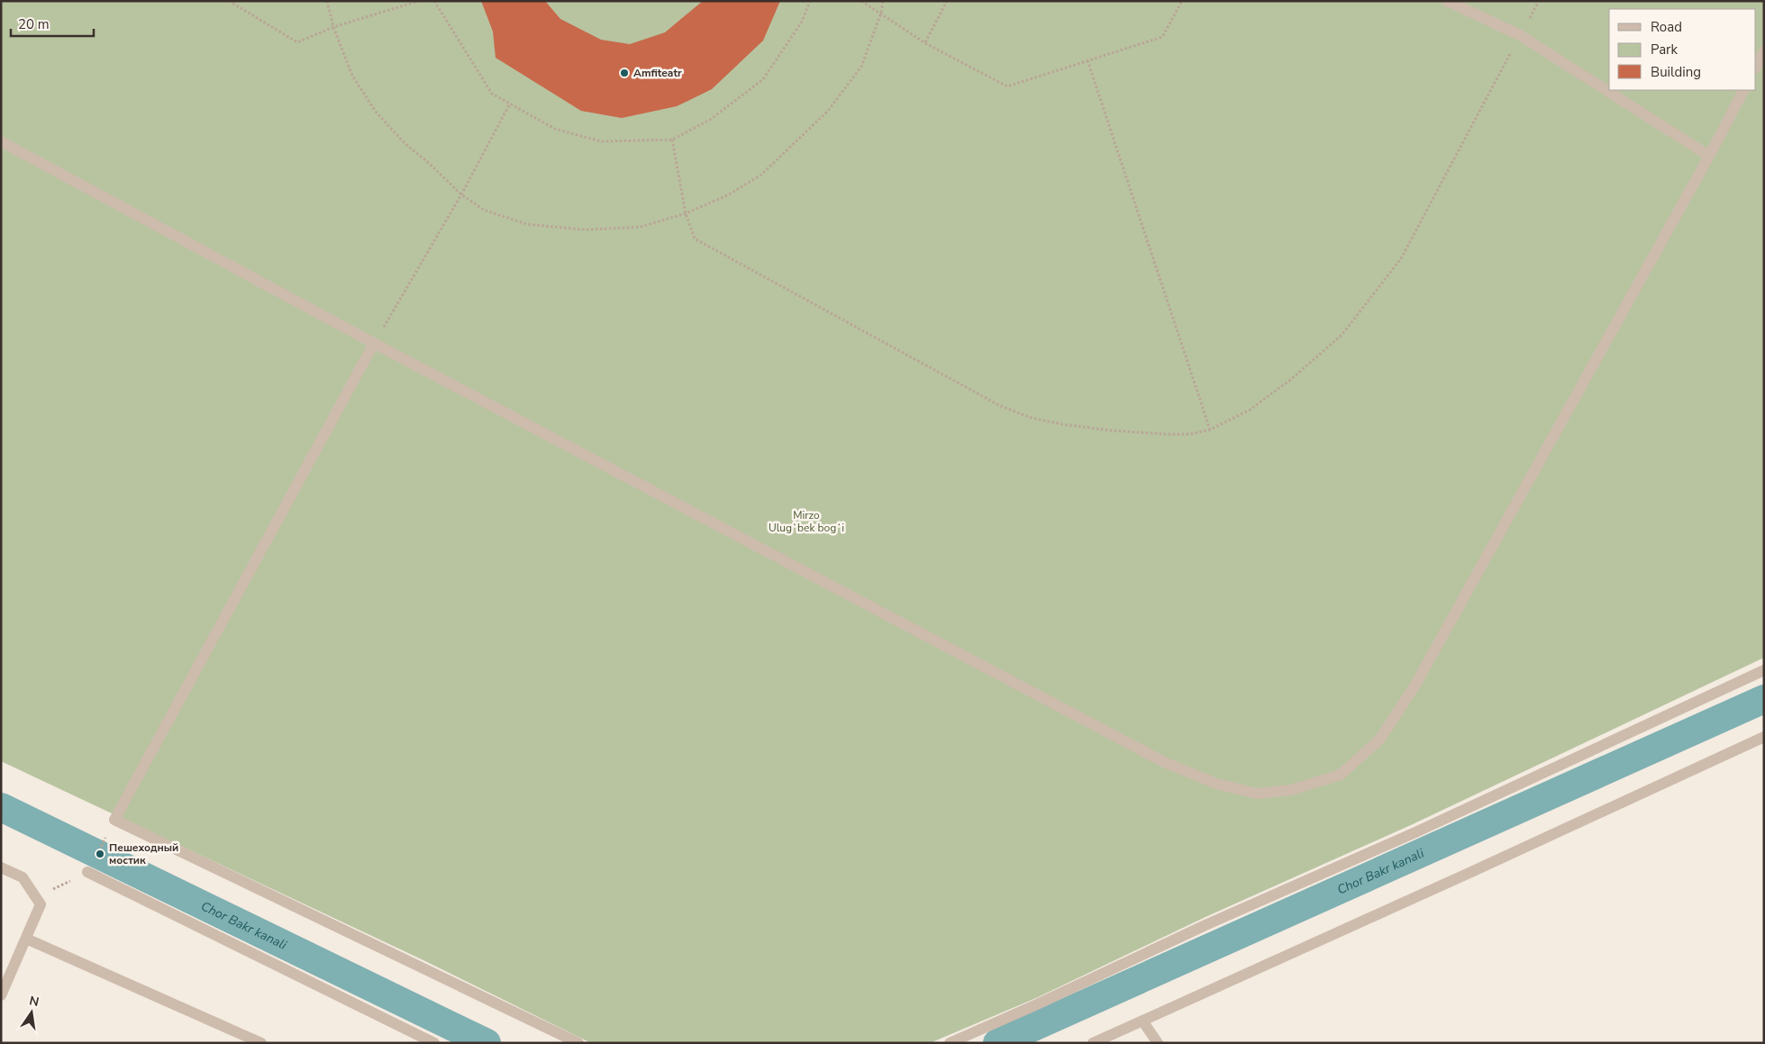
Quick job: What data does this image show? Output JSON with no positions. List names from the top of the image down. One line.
{"water":["Chor Bakr kanali"],"parks":["Mirzo Ulugʻbek bogʻi"],"places":["Amfiteatr","Пешеходный мостик"],"legend":["Road","Park","Building"],"scale_bar":"20 m","north":"top"}
